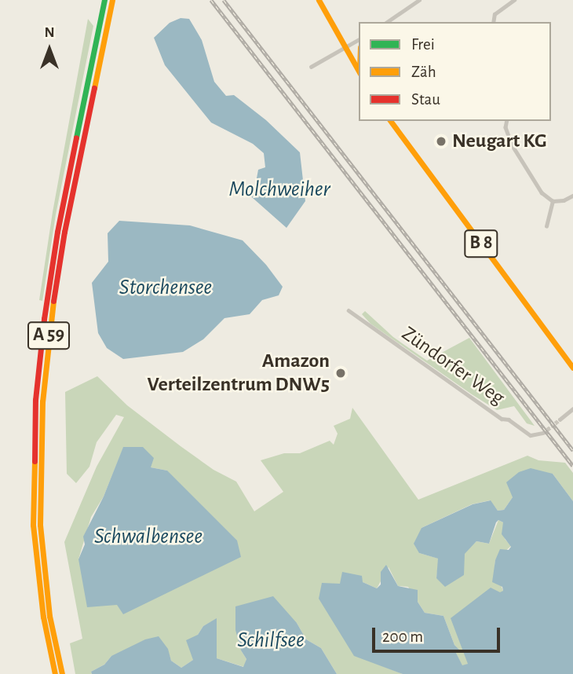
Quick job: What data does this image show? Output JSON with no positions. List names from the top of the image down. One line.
{"streets":{"main road":["B 8","A 59"],"street":["Zündorfer Weg"]},"water":["Molchweiher","Storchensee","Schwalbensee","Schilfsee"],"places":["Neugart KG","Amazon Verteilzentrum DNW5"],"legend":["Frei","Zäh","Stau"],"scale_bar":"200 m","north":"top"}
